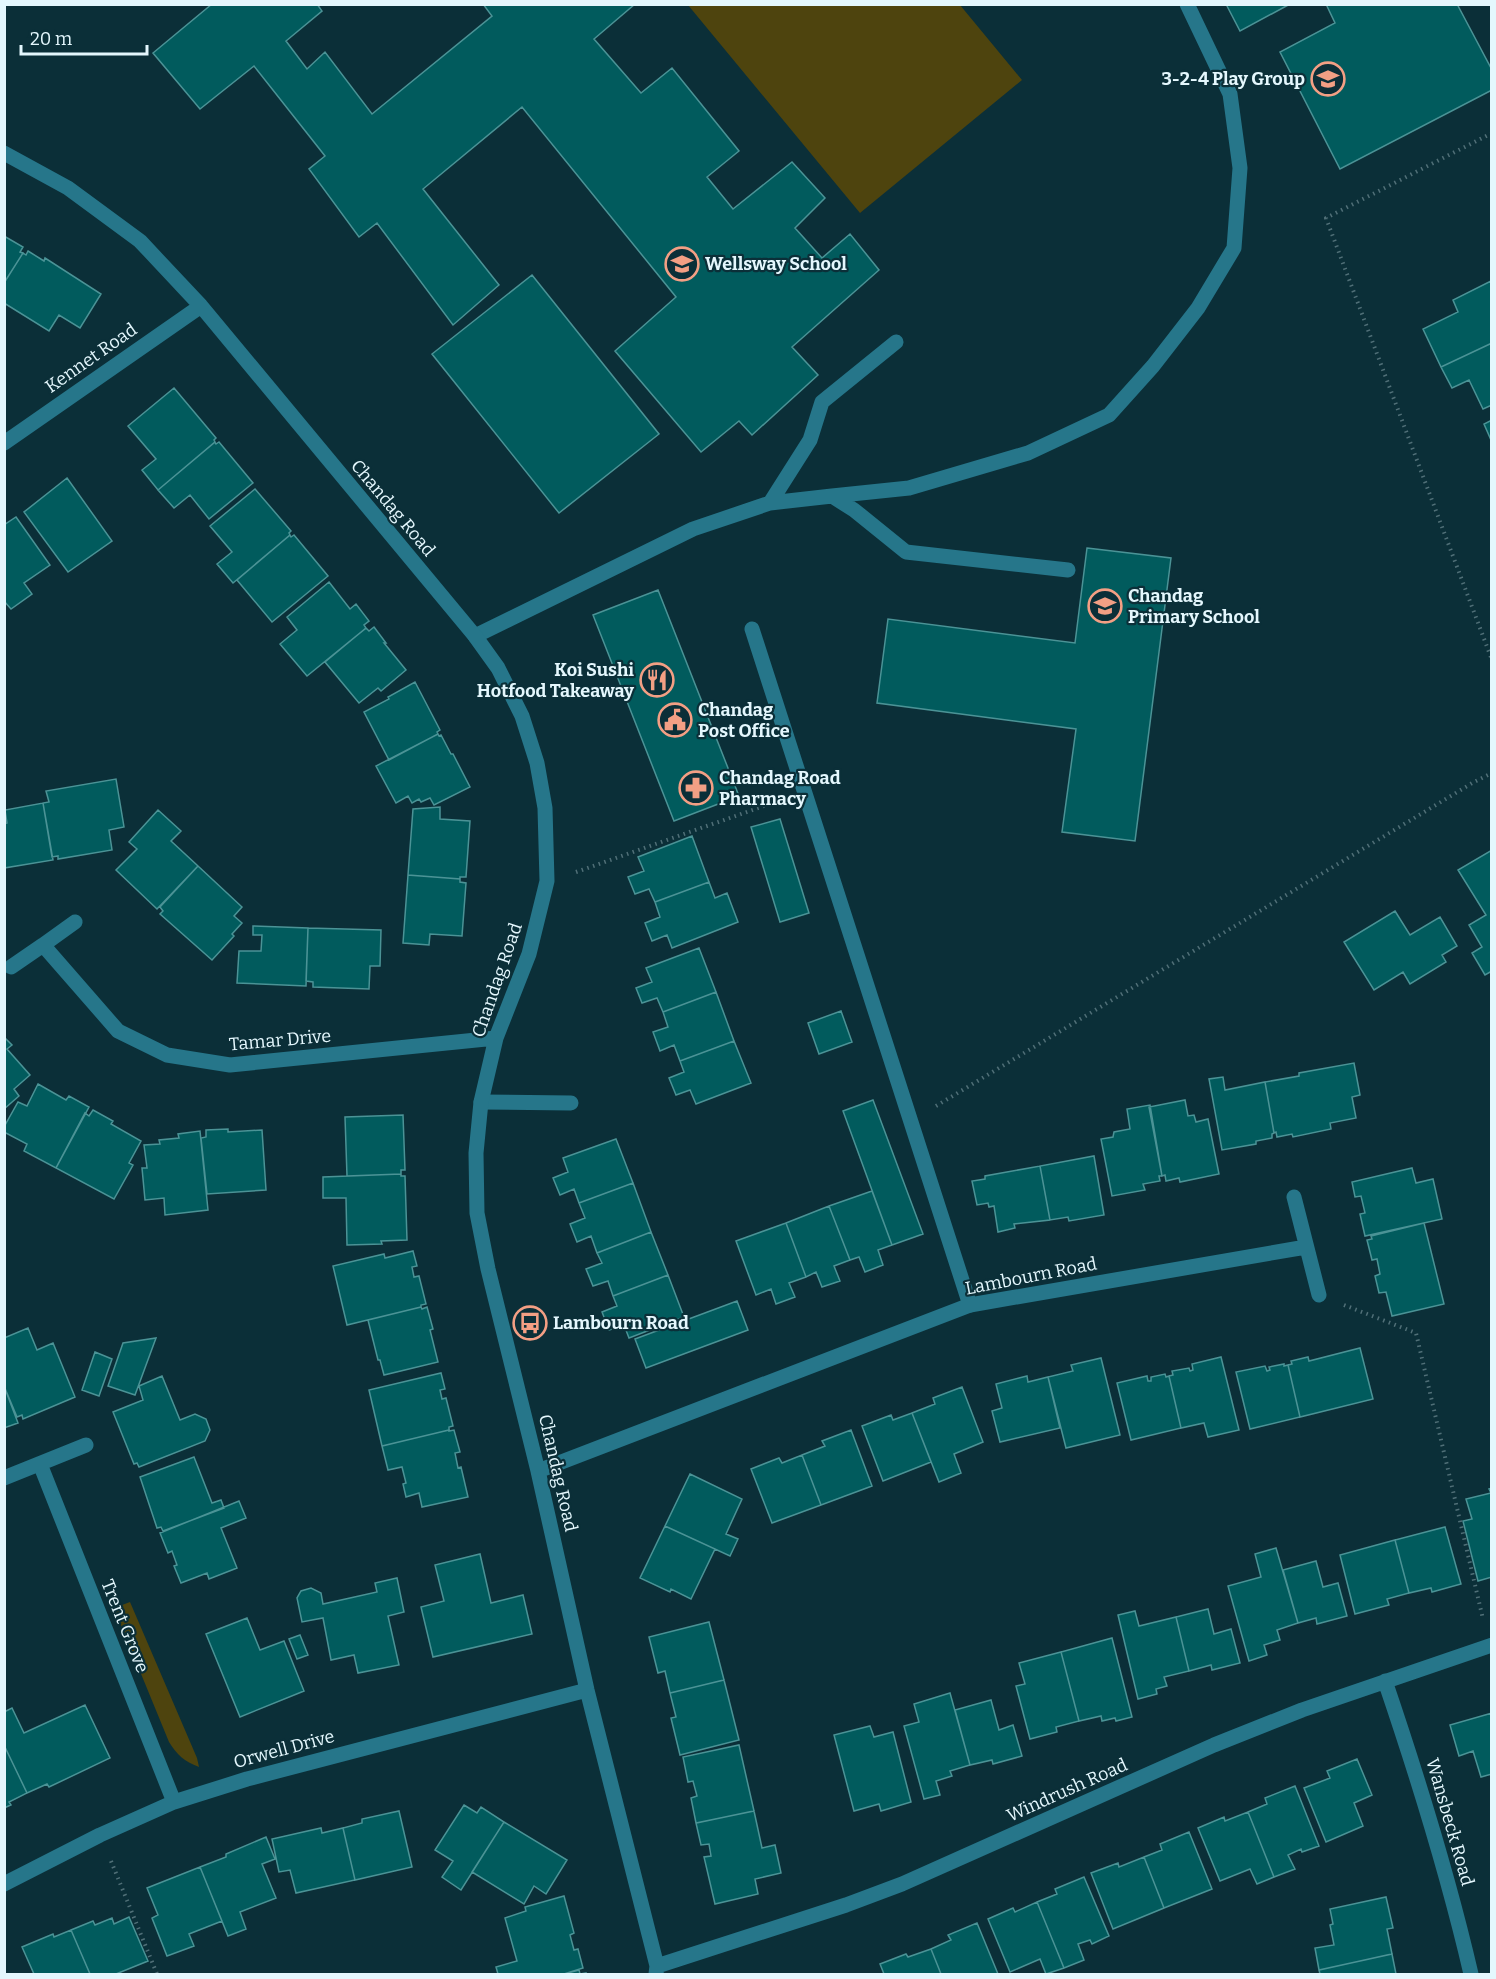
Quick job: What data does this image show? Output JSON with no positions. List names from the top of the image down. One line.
{"streets":{"street":["Kennet Road","Chandag Road","Tamar Drive","Lambourn Road","Trent Grove","Orwell Drive","Windrush Road","Wansbeck Road"]},"crossings":[["Kennet Road","Chandag Road"],["Chandag Road","Tamar Drive"],["Chandag Road","Lambourn Road"],["Chandag Road","Orwell Drive"],["Chandag Road","Windrush Road"],["Trent Grove","Orwell Drive"],["Windrush Road","Wansbeck Road"]],"places":{"school or university":["3-2-4 Play Group","Wellsway School","Chandag Primary School"],"restaurant":["Koi Sushi Hotfood Takeaway"],"public building":["Chandag Post Office"],"pharmacy":["Chandag Road Pharmacy"],"bus stop":["Lambourn Road"]},"scale_bar":"20 m"}
